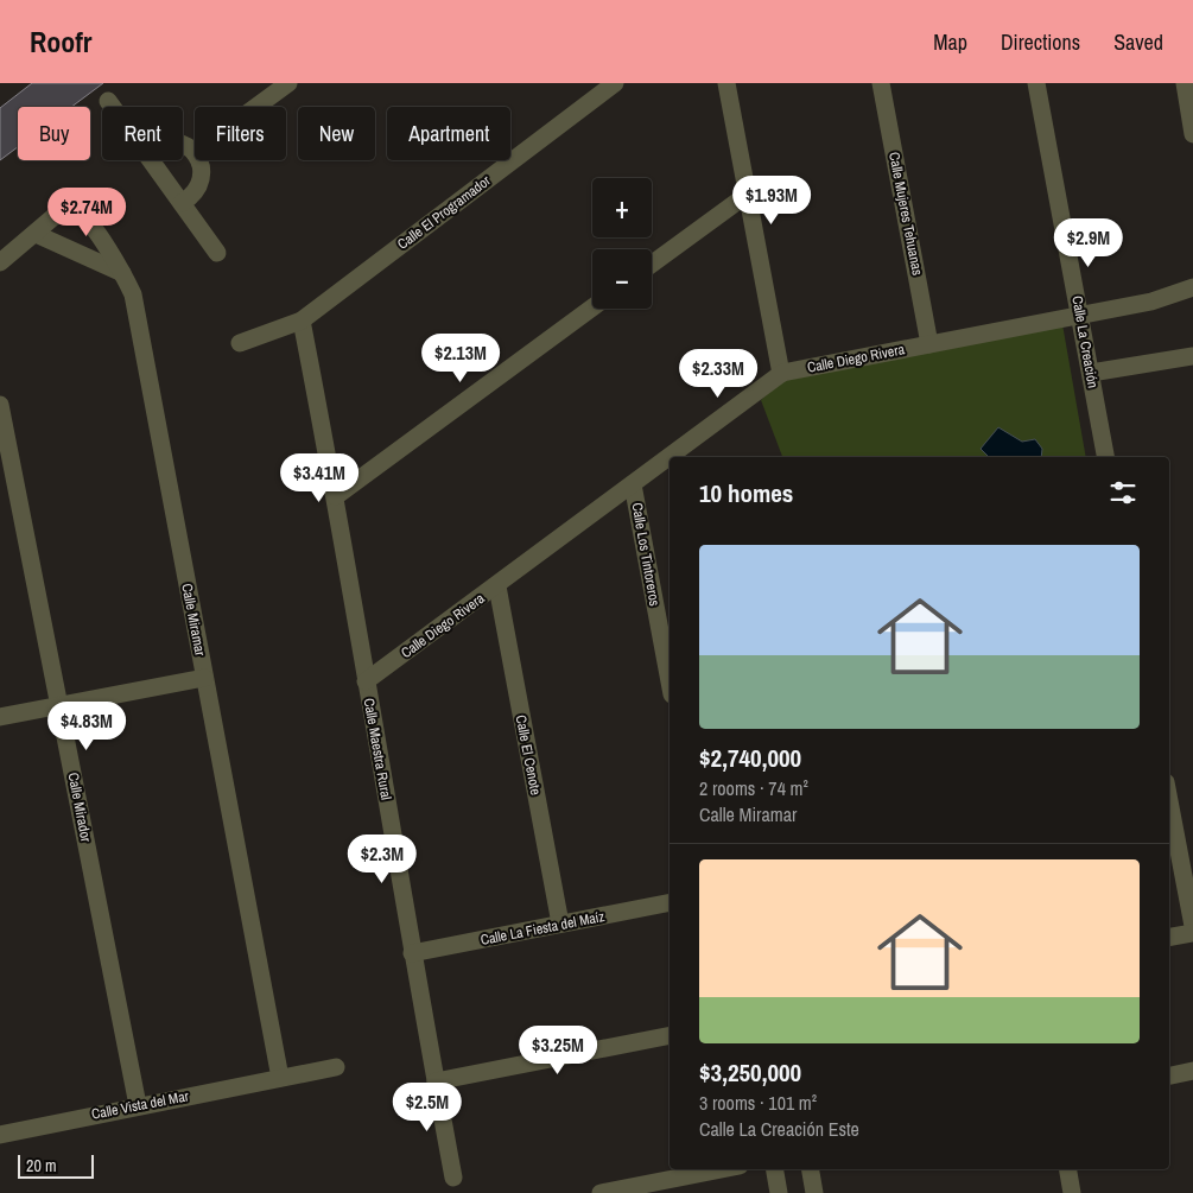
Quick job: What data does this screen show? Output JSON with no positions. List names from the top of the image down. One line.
{"streets":{"street":["Calle El Programador","Calle Mujeres Tehuanas","Calle La Creación","Calle Diego Rivera","Calle Los Tintoreros","Calle Miramar","Calle Maestra Rural","Calle El Cenote","Calle Mirador","Calle La Fiesta del Maíz","Calle Vista del Mar"]},"crossings":[["Calle El Programador","Calle Maestra Rural"],["Calle Mujeres Tehuanas","Calle Diego Rivera"],["Calle La Creación","Calle Diego Rivera"],["Calle Diego Rivera","Calle Los Tintoreros"],["Calle Diego Rivera","Calle Maestra Rural"],["Calle Diego Rivera","Calle El Cenote"],["Calle Miramar","Calle Vista del Mar"],["Calle Maestra Rural","Calle La Fiesta del Maíz"],["Calle El Cenote","Calle La Fiesta del Maíz"],["Calle Mirador","Calle Vista del Mar"]],"scale_bar":"20 m","page":{"header":"Roofr","nav":["Map","Directions","Saved"],"chip":["Buy","Rent","Filters","New","Apartment"],"price":["$1.93M","$2.74M","$2.9M","$2.13M","$2.33M","$3.41M","$4.83M","$2.3M","$3.25M","$2.5M"],"map_buttons":["+","−"],"heading":"10 homes","list":[{"name":"$2,740,000","note":"2 rooms · 74 m² · Calle Miramar"},{"name":"$3,250,000","note":"3 rooms · 101 m² · Calle La Creación Este"}],"scale":"20 m"}}
